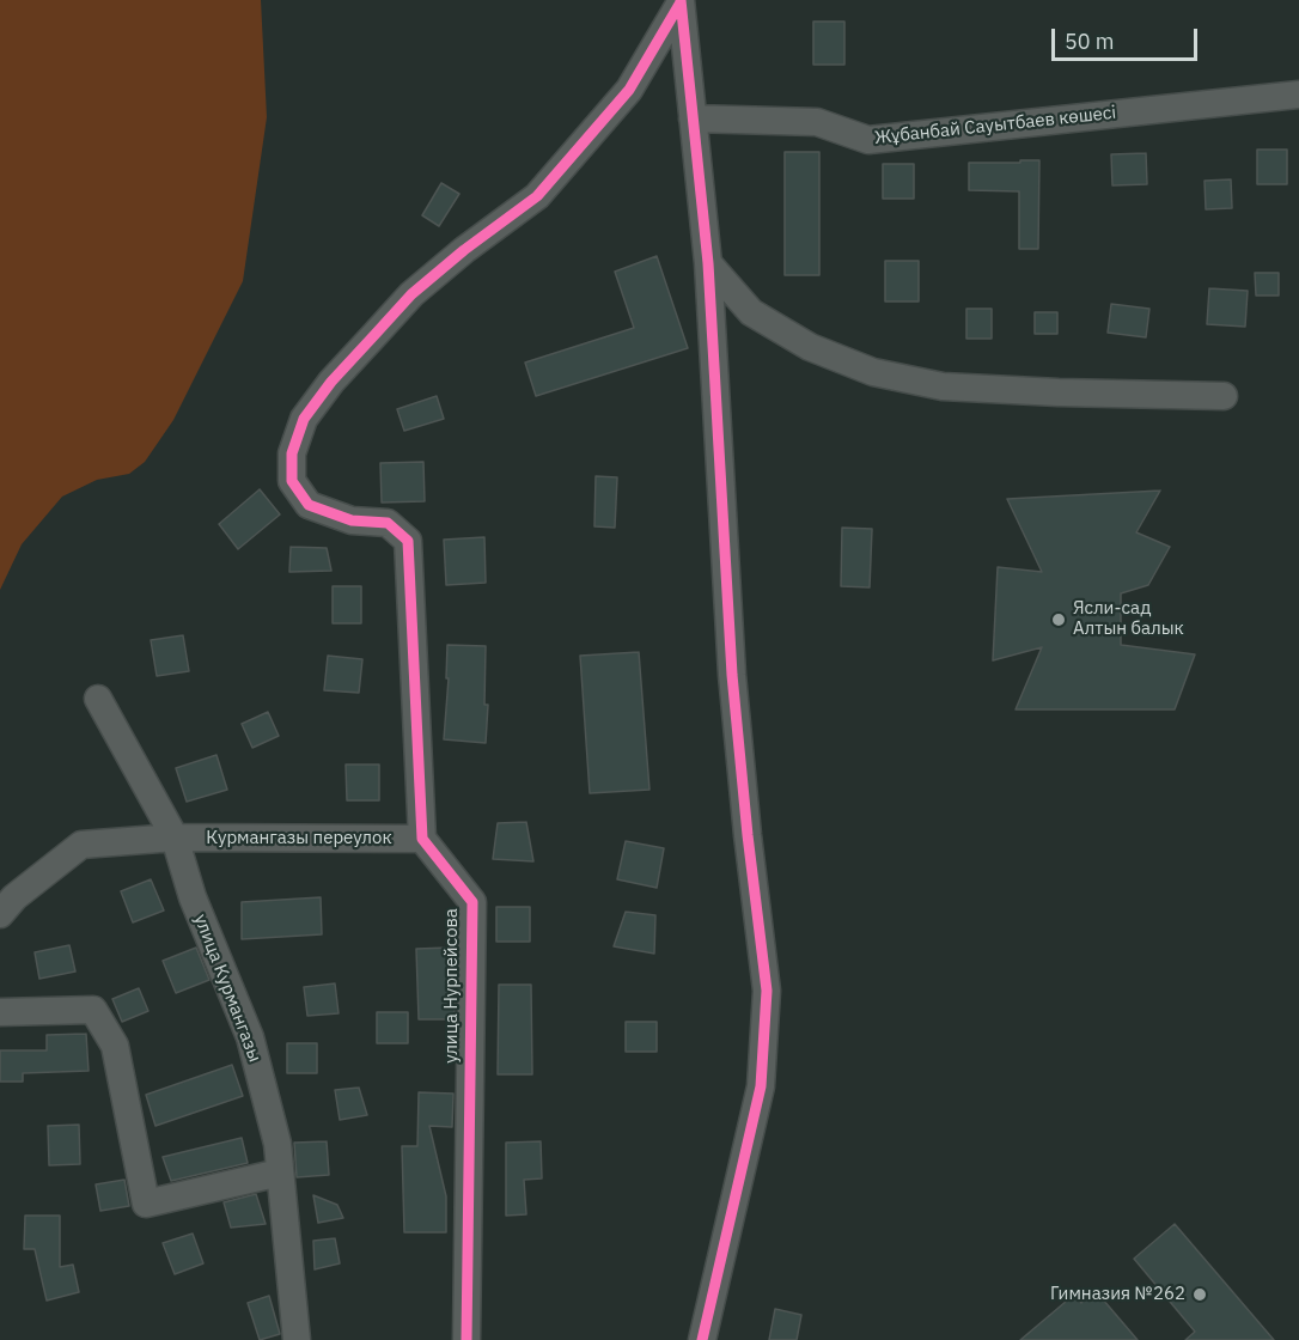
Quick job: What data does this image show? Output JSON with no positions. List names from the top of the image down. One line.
{"streets":{"street":["Жұбанбай Сауытбаев көшесі","Курмангазы переулок","улица Нурпейсова","улица Курмангазы"]},"crossings":[["Курмангазы переулок","улица Нурпейсова"],["Курмангазы переулок","улица Курмангазы"]],"places":["Ясли-сад Алтын балык","Гимназия №262"],"scale_bar":"50 m"}
